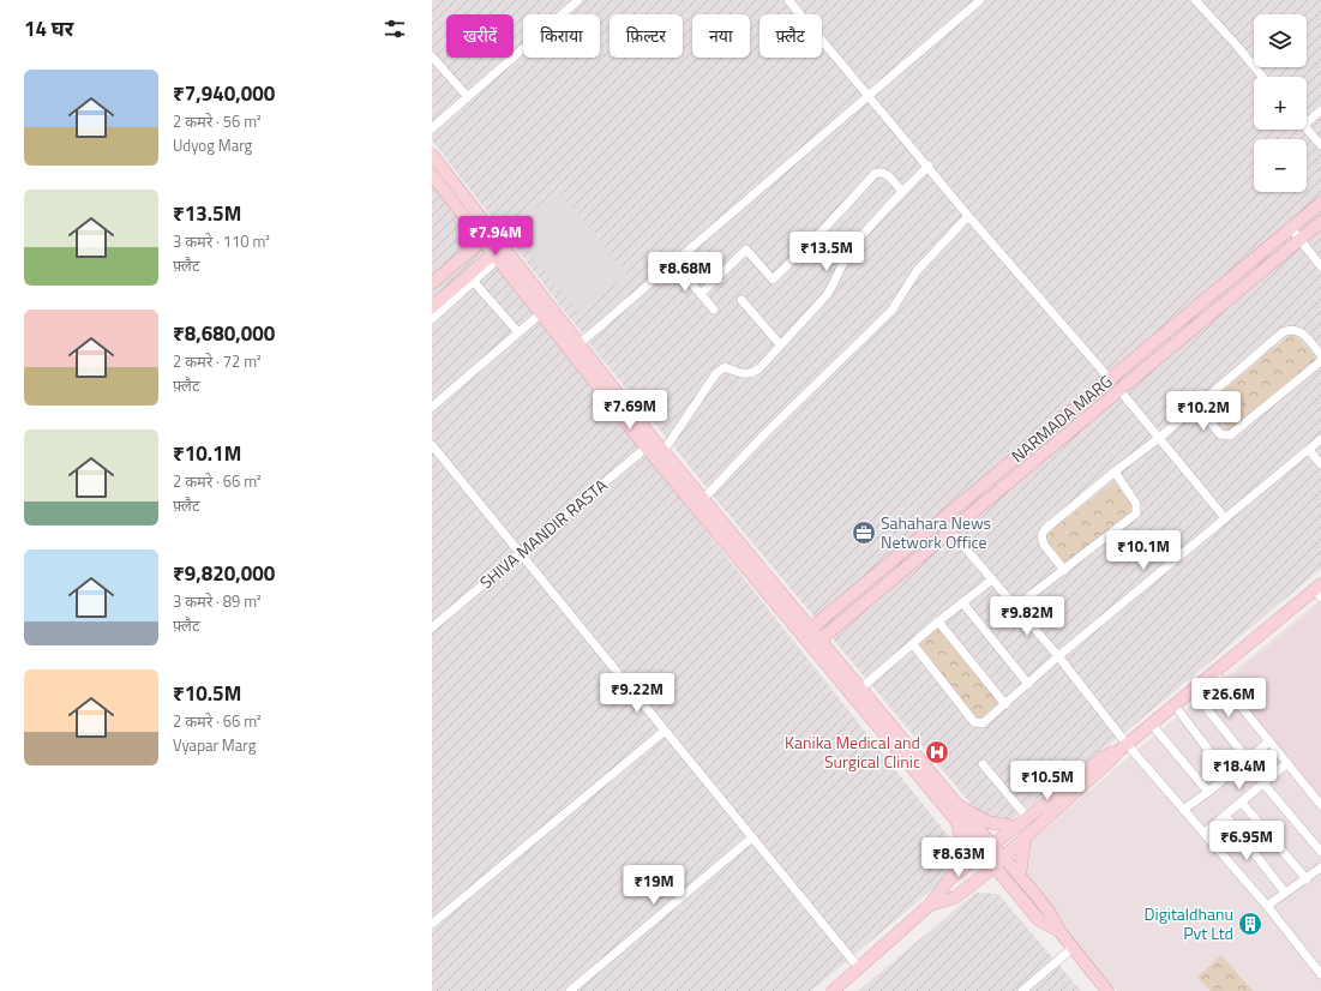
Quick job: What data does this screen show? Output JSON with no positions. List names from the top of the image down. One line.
{"streets":{"street":["NARMADA MARG","SHIVA MANDIR RASTA"]},"places":{"office":["Sahahara News Network Office"],"hospital":["Kanika Medical and Surgical Clinic"],"building":["Digitaldhanu Pvt Ltd"]},"page":{"heading":"14 घर","map_buttons":["+","−"],"chip":["खरीदें","किराया","फ़िल्टर","नया","फ़्लैट"],"list":[{"name":"₹7,940,000","note":"2 कमरे · 56 m² · Udyog Marg"},{"name":"₹13.5M","note":"3 कमरे · 110 m² · फ़्लैट"},{"name":"₹8,680,000","note":"2 कमरे · 72 m² · फ़्लैट"},{"name":"₹10.1M","note":"2 कमरे · 66 m² · फ़्लैट"},{"name":"₹9,820,000","note":"3 कमरे · 89 m² · फ़्लैट"},{"name":"₹10.5M","note":"2 कमरे · 66 m² · Vyapar Marg"}],"price":["₹7.94M","₹13.5M","₹8.68M","₹7.69M","₹10.2M","₹10.1M","₹9.82M","₹9.22M","₹26.6M","₹18.4M","₹10.5M","₹6.95M","₹8.63M","₹19M"]}}
